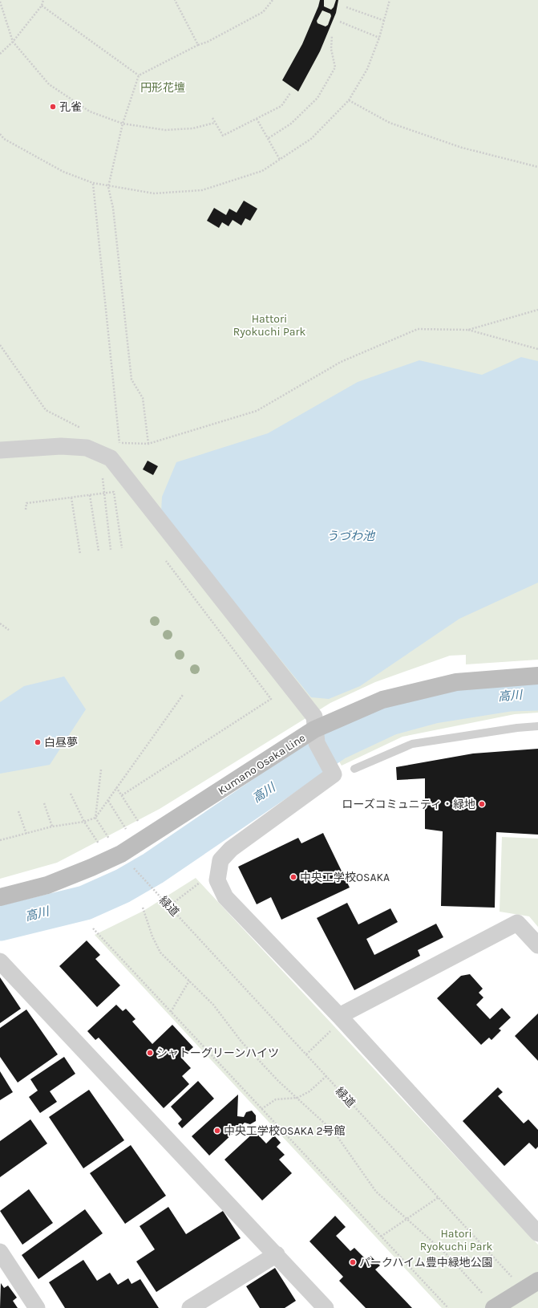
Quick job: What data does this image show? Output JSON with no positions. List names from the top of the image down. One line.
{"streets":{"main road":["Kumano Osaka Line"],"path":["緑道"]},"water":["うづわ池","高川"],"parks":["円形花壇","Hattori Ryokuchi Park","Hatori Ryokuchi Park"],"places":["孔雀","白昼夢","ローズコミュニティ・緑地","中央工学校OSAKA","シャトーグリーンハイツ","中央工学校OSAKA 2号館","パークハイム豊中緑地公園"]}
